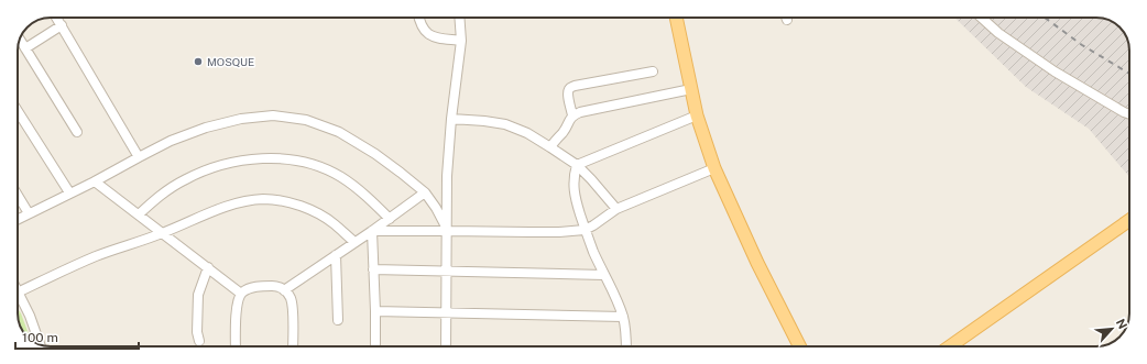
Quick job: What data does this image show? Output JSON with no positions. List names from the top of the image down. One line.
{"places":["MOSQUE"],"scale_bar":"100 m","north":"top right"}
